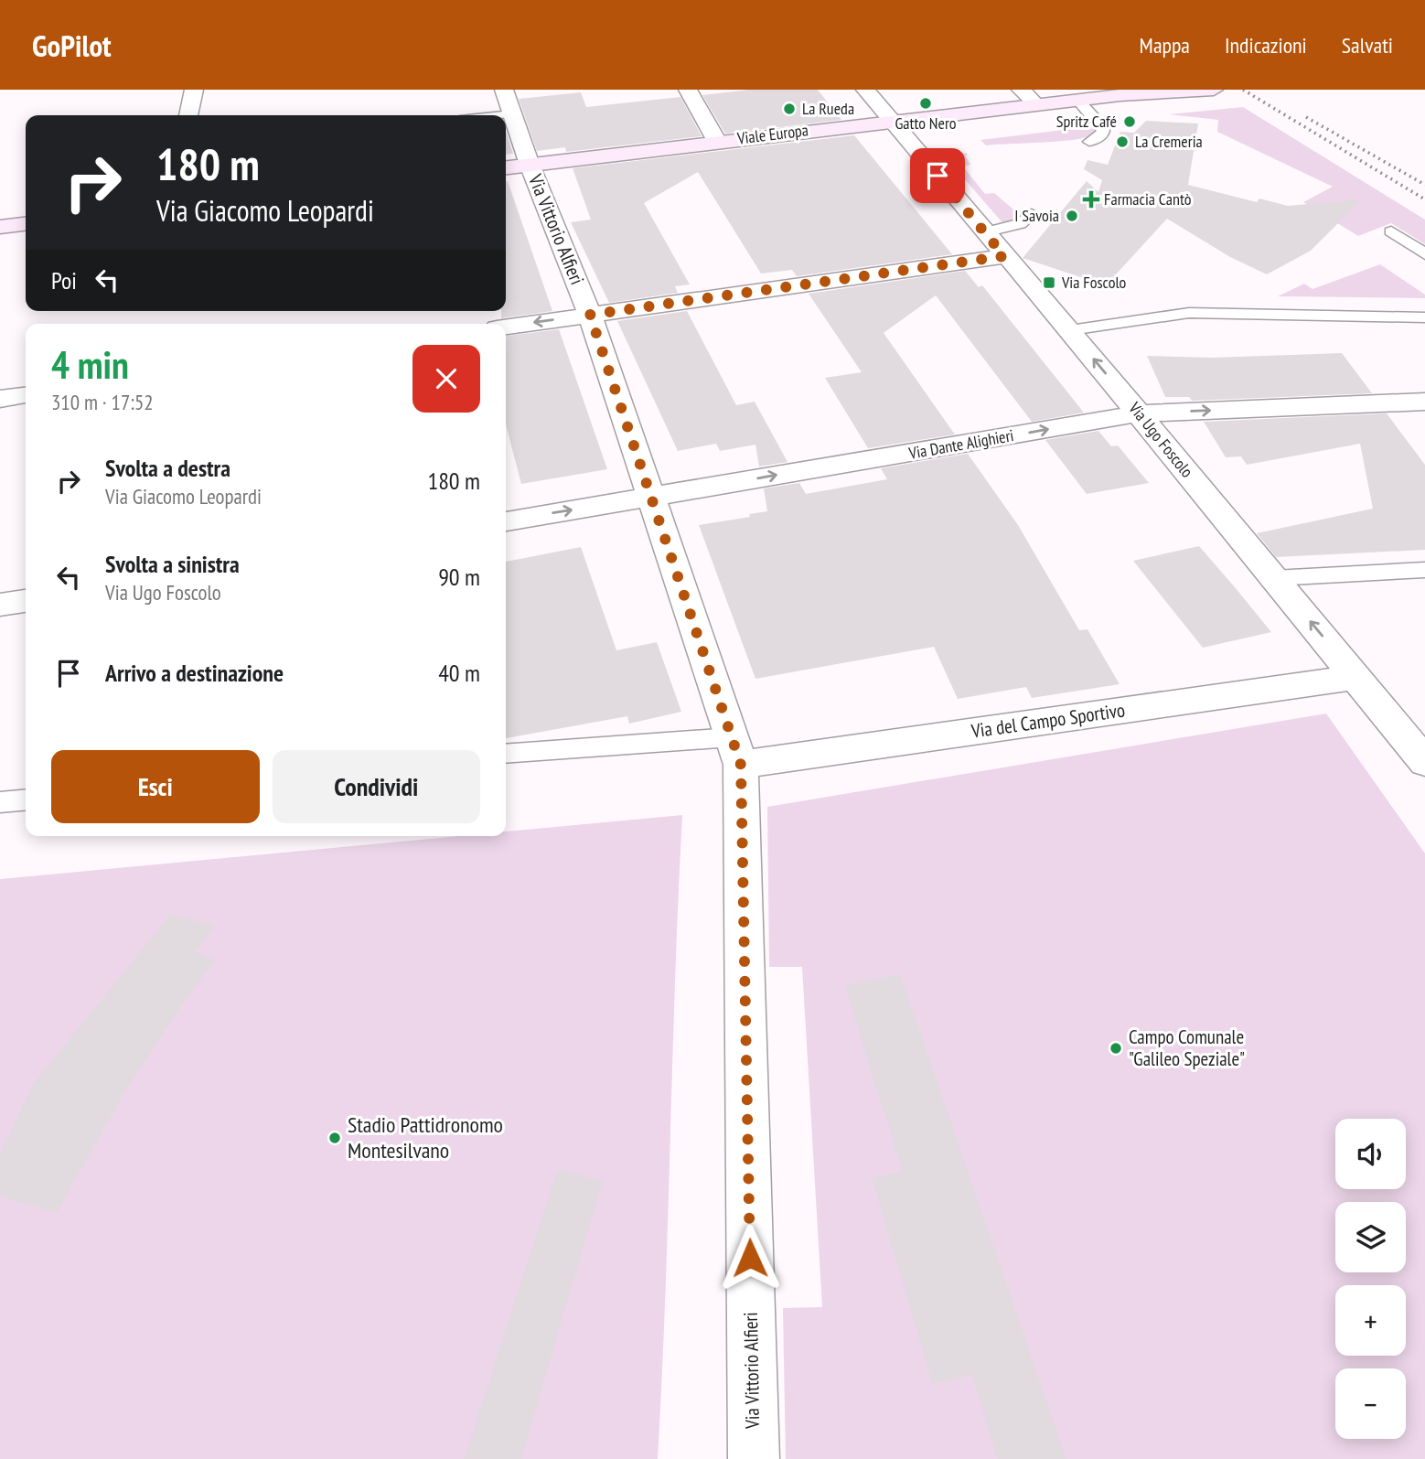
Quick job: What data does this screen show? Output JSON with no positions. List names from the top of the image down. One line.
{"streets":{"street":["Viale Europa","Via Vittorio Alfieri","Via Ugo Foscolo","Via Dante Alighieri","Via del Campo Sportivo"]},"crossings":[["Viale Europa","Via Vittorio Alfieri"],["Viale Europa","Via Ugo Foscolo"],["Via Vittorio Alfieri","Via Dante Alighieri"],["Via Vittorio Alfieri","Via del Campo Sportivo"],["Via Ugo Foscolo","Via Dante Alighieri"],["Via Ugo Foscolo","Via del Campo Sportivo"]],"places":{"other":["Gatto Nero","La Rueda","Spritz Café","La Cremeria","I Savoia","Campo Comunale \"Galileo Speziale\"","Stadio Pattidronomo Montesilvano"],"health":["Farmacia Cantò"],"transit":["Via Foscolo"]},"page":{"header":"GoPilot","nav":["Mappa","Indicazioni","Salvati"],"turn":["180 m","Via Giacomo Leopardi"],"then":"Poi","heading":["4 min","310 m · 17:52"],"list":[{"name":"Svolta a destra","note":"Via Giacomo Leopardi","value":"180 m"},{"name":"Svolta a sinistra","note":"Via Ugo Foscolo","value":"90 m"},{"name":"Arrivo a destinazione","value":"40 m"}],"buttons":["Esci","Condividi"],"map_buttons":["+","−"]}}
